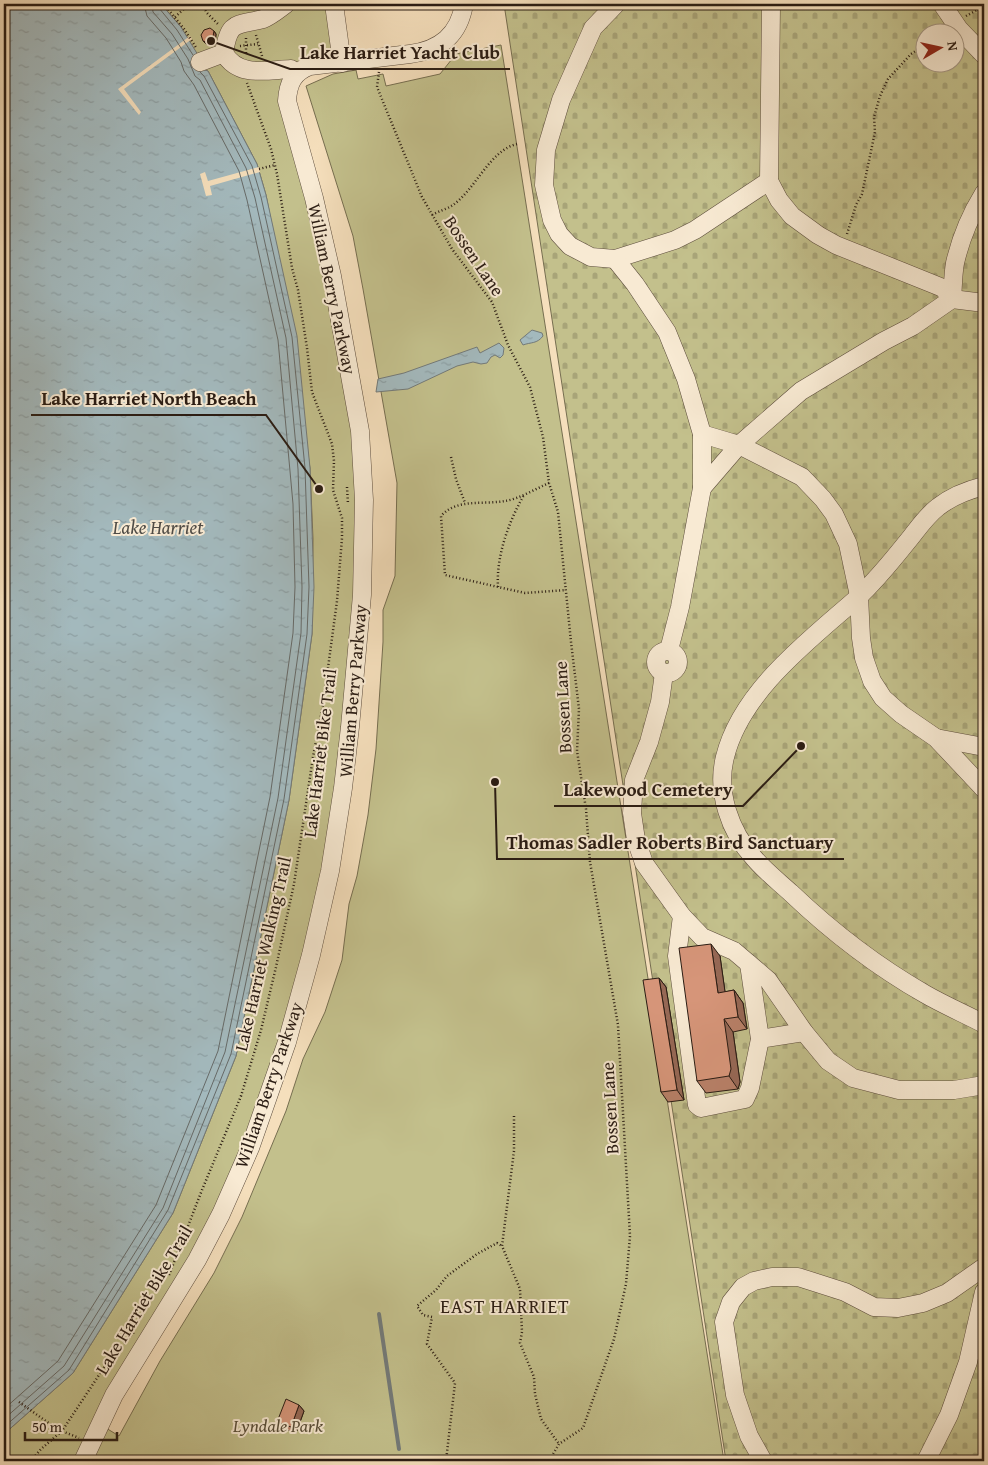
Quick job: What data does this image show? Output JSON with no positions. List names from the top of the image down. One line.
{"streets":{"street":["William Berry Parkway"],"path":["Bossen Lane","Lake Harriet Walking Trail"]},"districts":["EAST HARRIET"],"water":["Lake Harriet"],"parks":["Lyndale Park"],"places":["Lake Harriet Yacht Club","Lake Harriet North Beach","Lakewood Cemetery","Thomas Sadler Roberts Bird Sanctuary"],"scale_bar":"50 m","north":"right"}
